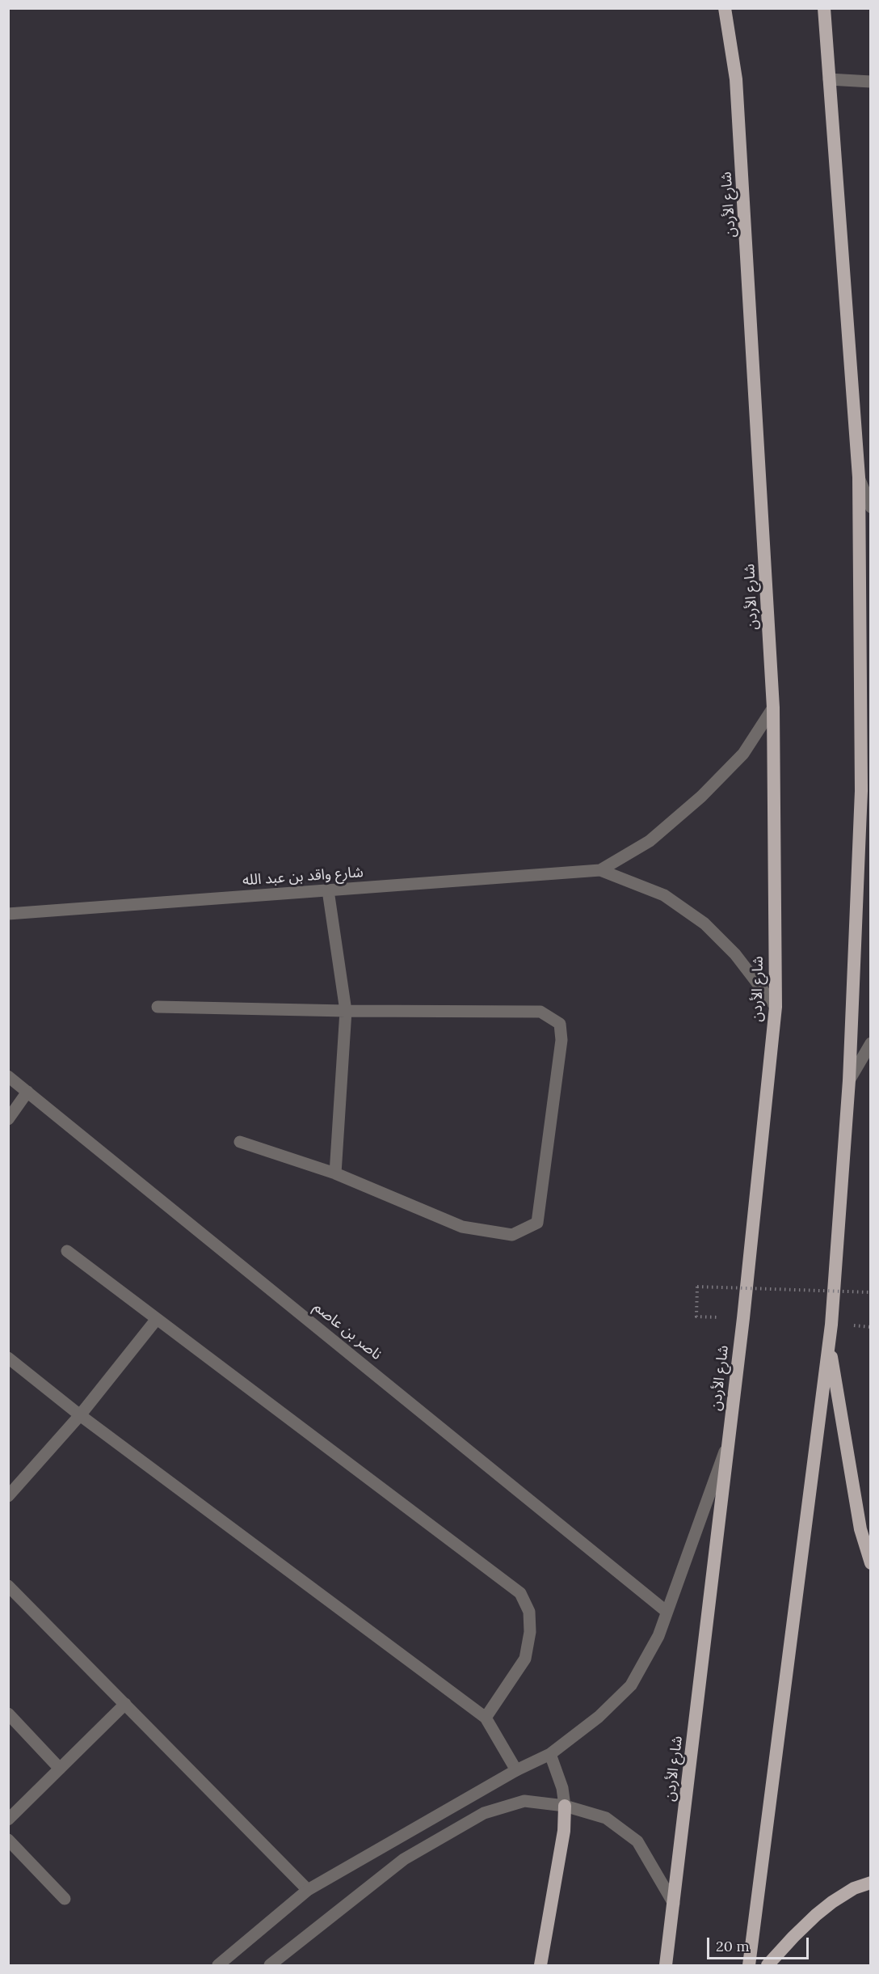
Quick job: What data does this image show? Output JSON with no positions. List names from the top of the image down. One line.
{"streets":{"highway":["شارع الأردن"],"street":["شارع واقد بن عبد الله","ناصر بن عاصم"]},"crossings":[["شارع الأردن","شارع واقد بن عبد الله"]],"scale_bar":"20 m"}
